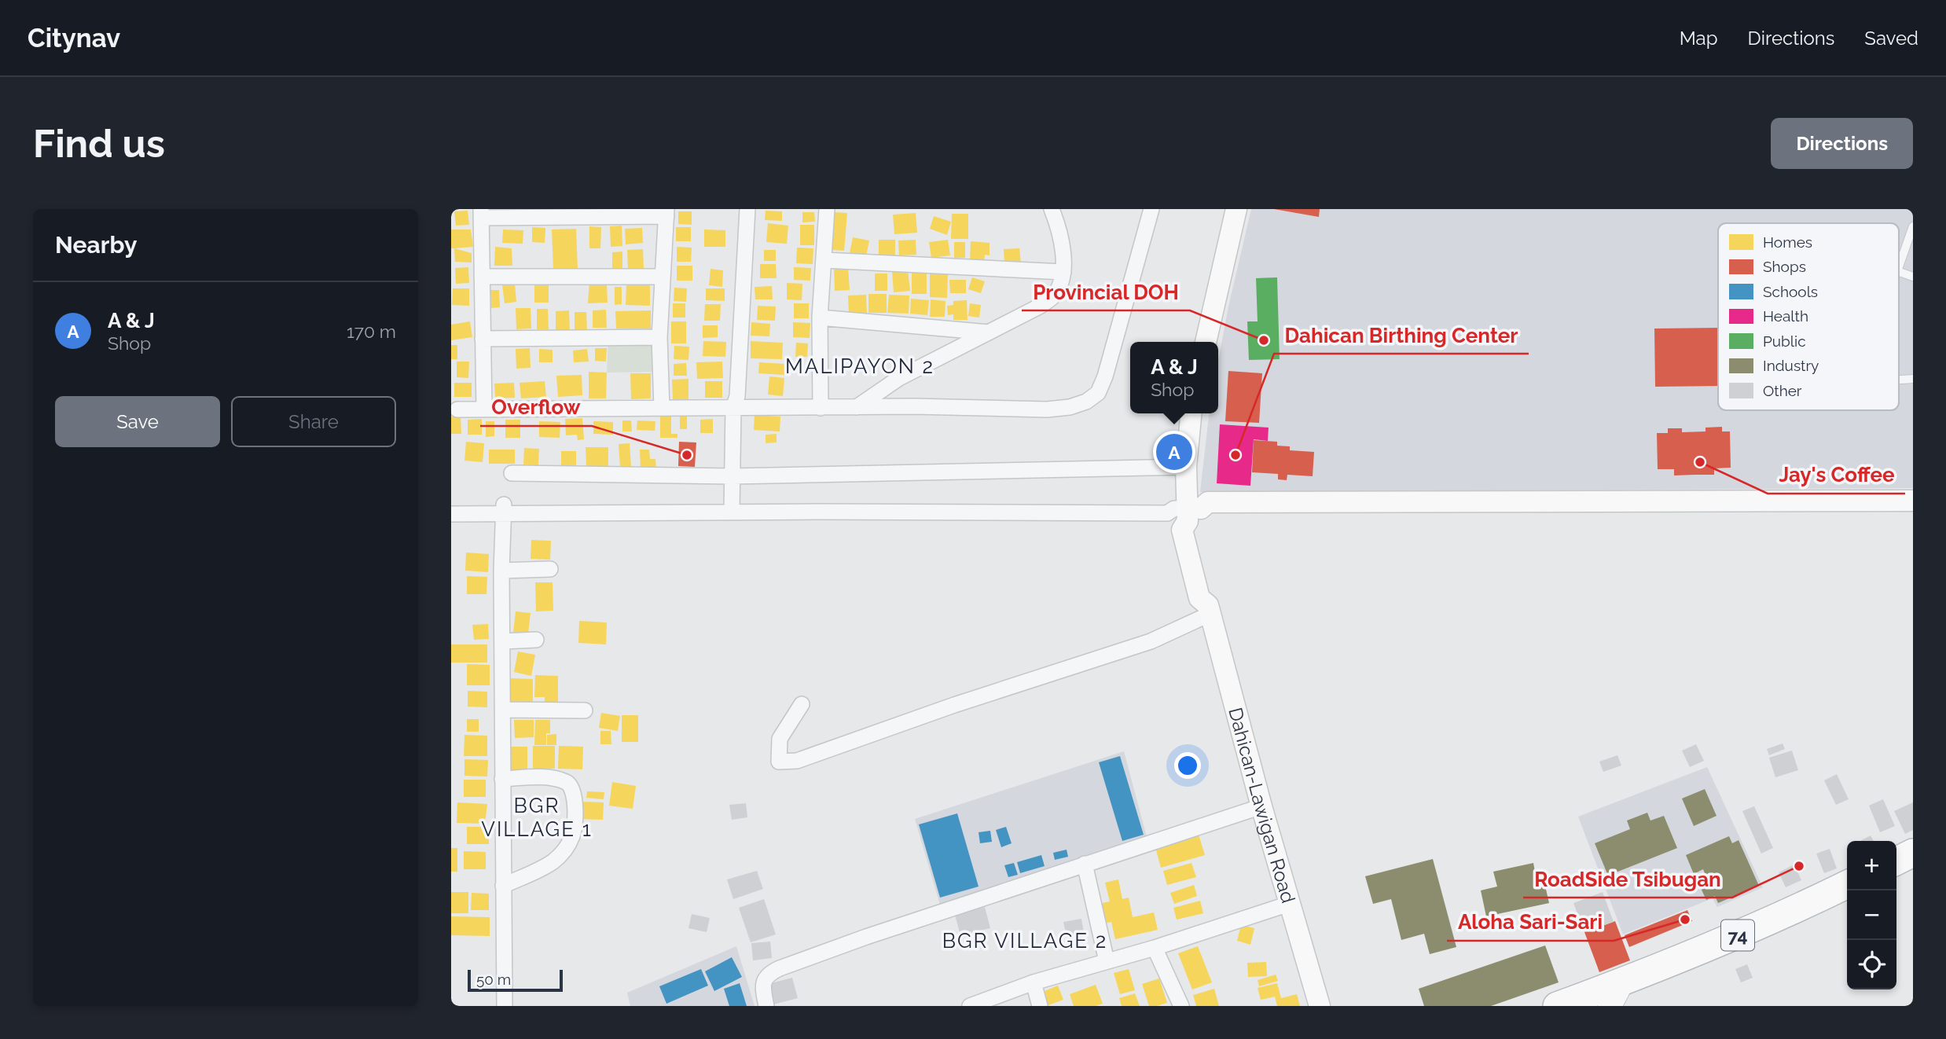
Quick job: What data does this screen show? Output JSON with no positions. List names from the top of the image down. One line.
{"streets":{"highway":["74"],"main road":["Dahican-Lawigan Road"]},"districts":["MALIPAYON 2","BGR VILLAGE 1","BGR VILLAGE 2"],"places":["Provincial DOH","Overflow","Dahican Birthing Center","Jay's Coffee","RoadSide Tsibugan","Aloha Sari-Sari"],"legend":["Homes","Shops","Schools","Health","Public","Industry","Other"],"scale_bar":"50 m","page":{"header":"Citynav","nav":["Map","Directions","Saved"],"buttons":["Directions",["Save","Share"]],"title":"Find us","heading":"Nearby","list":[{"mark":"A","name":"A & J","note":"Shop","value":"170 m"}],"popup":["A & J","Shop"],"pins":"A","map_buttons":["+","−"],"scale":"50 m"}}
